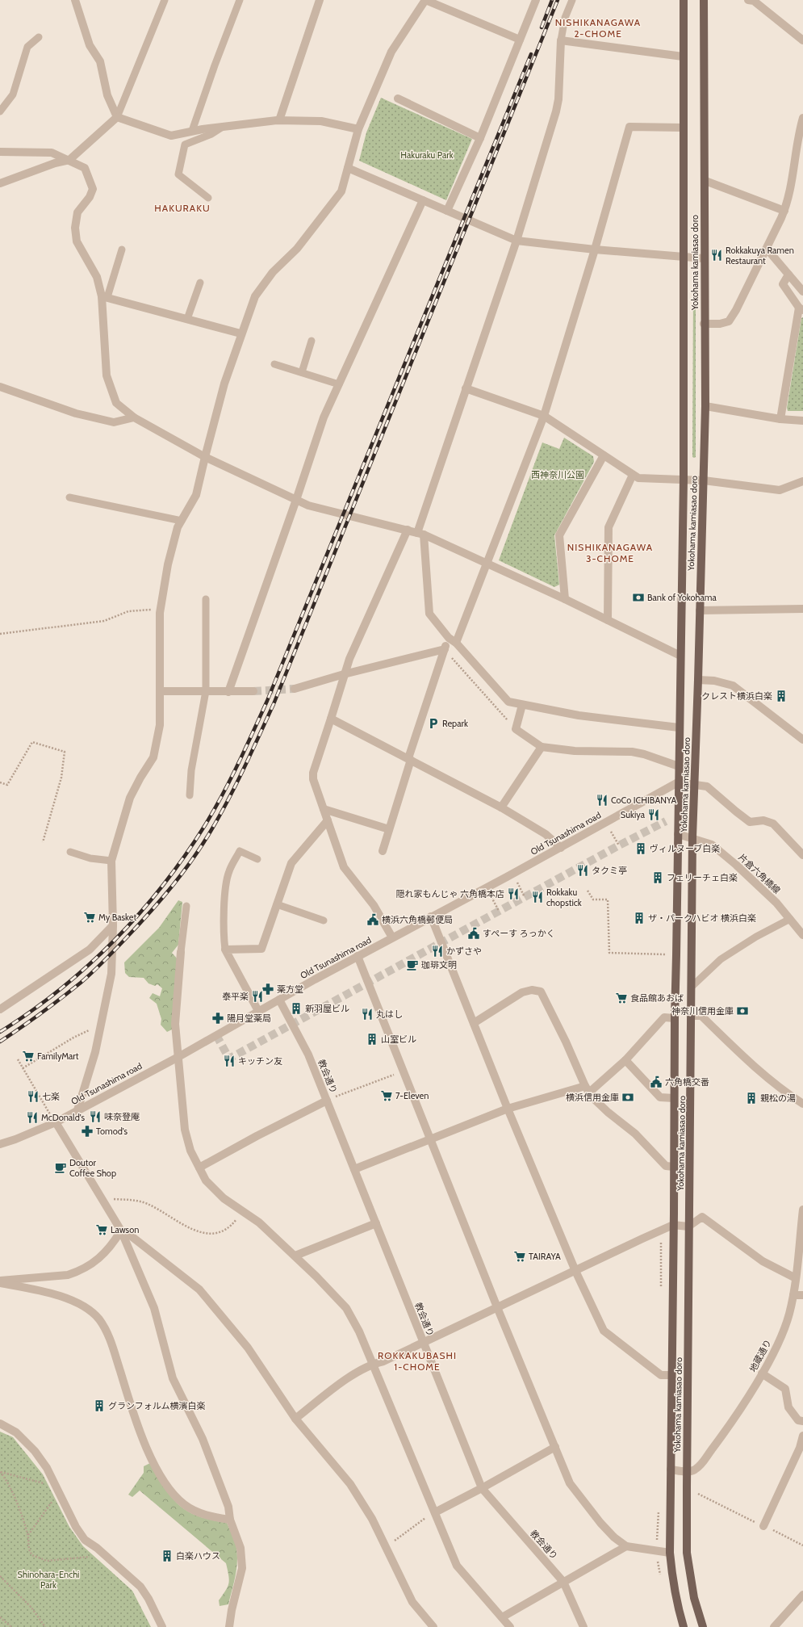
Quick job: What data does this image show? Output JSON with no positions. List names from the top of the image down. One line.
{"streets":{"main road":["Yokohama kamiasao doro"],"street":["Old Tsunashima road","片倉六角橋線","教会通り","地蔵通り"]},"crossings":[["Yokohama kamiasao doro","Old Tsunashima road"],["Yokohama kamiasao doro","片倉六角橋線"],["Yokohama kamiasao doro","地蔵通り"],["Old Tsunashima road","教会通り"]],"districts":["NISHIKANAGAWA 2-CHOME","HAKURAKU","NISHIKANAGAWA 3-CHOME","ROKKAKUBASHI 1-CHOME"],"parks":["Hakuraku Park","西神奈川公園","Shinohara-Enchi Park"],"places":{"restaurant":["Rokkakuya Ramen Restaurant","CoCo ICHIBANYA","Sukiya","タクミ亭","隠れ家もんじゃ 六角橋本店","Rokkaku chopstick","かずさや","泰平楽","丸はし","キッチン友","七楽","味奈登庵","McDonald's"],"bank":["Bank of Yokohama","神奈川信用金庫","横浜信用金庫"],"building":["クレスト横浜白楽","ヴィルヌーブ白楽","フェリーチェ白楽","ザ・パークハビオ 横浜白楽","新羽屋ビル","山室ビル","親松の湯","グランフォルム横濱白楽","白楽ハウス"],"parking":["Repark"],"supermarket":["My Basket","食品館あおば","FamilyMart","7-Eleven","Lawson","TAIRAYA"],"public building":["横浜六角橋郵便局","すぺーす ろっかく","六角橋交番"],"cafe":["珈琲文明","Doutor Coffee Shop"],"pharmacy":["薬方堂","陽月堂薬局","Tomod's"]}}
